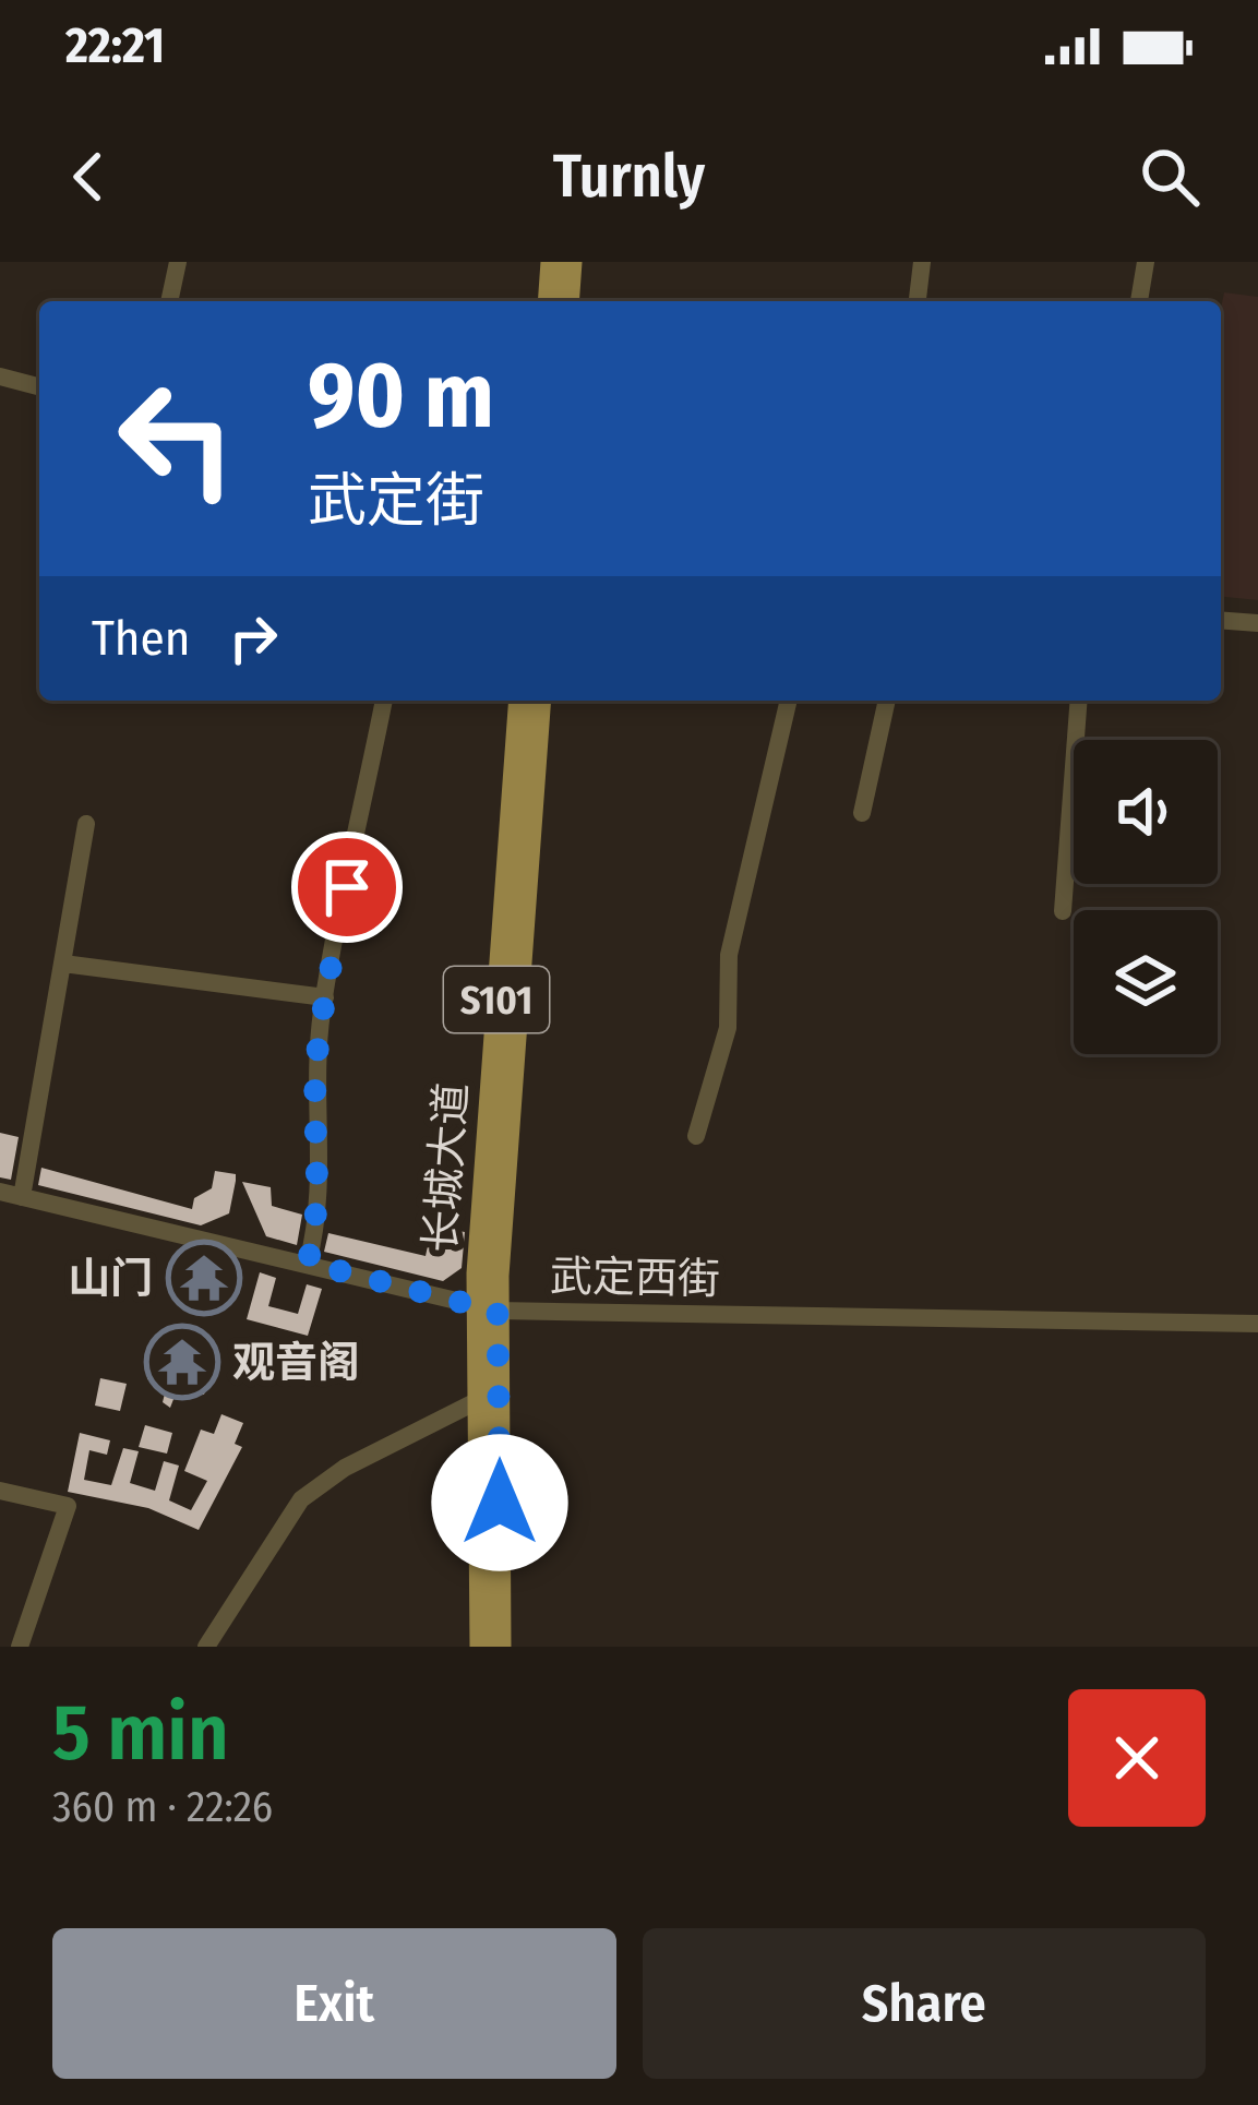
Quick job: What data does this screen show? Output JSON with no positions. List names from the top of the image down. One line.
{"streets":{"main road":["S101","长城大道"],"street":["武定西街"]},"crossings":[["长城大道","武定西街"]],"places":{"temple":["山门","观音阁"]},"page":{"status":"22:21","header":"Turnly","turn":["90 m","武定街"],"then":"Then","heading":["5 min","360 m · 22:26"],"buttons":["Exit","Share"]}}
